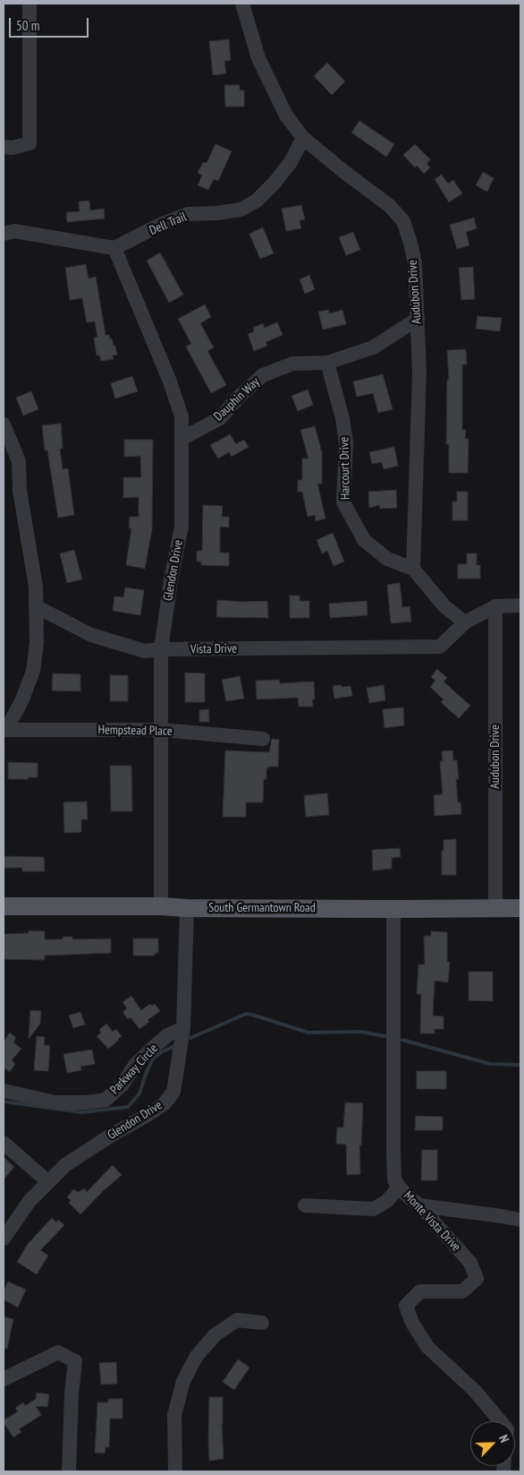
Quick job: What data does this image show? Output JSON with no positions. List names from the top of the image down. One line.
{"streets":{"main road":["South Germantown Road"],"street":["Dell Trail","Audubon Drive","Dauphin Way","Harcourt Drive","Glendon Drive","Vista Drive","Hempstead Place","Parkway Circle","Monte Vista Drive"]},"crossings":[["Dell Trail","Audubon Drive"],["Dell Trail","Glendon Drive"],["Audubon Drive","Dauphin Way"],["Audubon Drive","Harcourt Drive"],["Audubon Drive","Vista Drive"],["Audubon Drive","South Germantown Road"],["Dauphin Way","Harcourt Drive"],["Dauphin Way","Glendon Drive"],["Glendon Drive","Vista Drive"],["Glendon Drive","Hempstead Place"],["Glendon Drive","South Germantown Road"],["Glendon Drive","Parkway Circle"],["South Germantown Road","Monte Vista Drive"]],"scale_bar":"50 m","north":"top right"}
